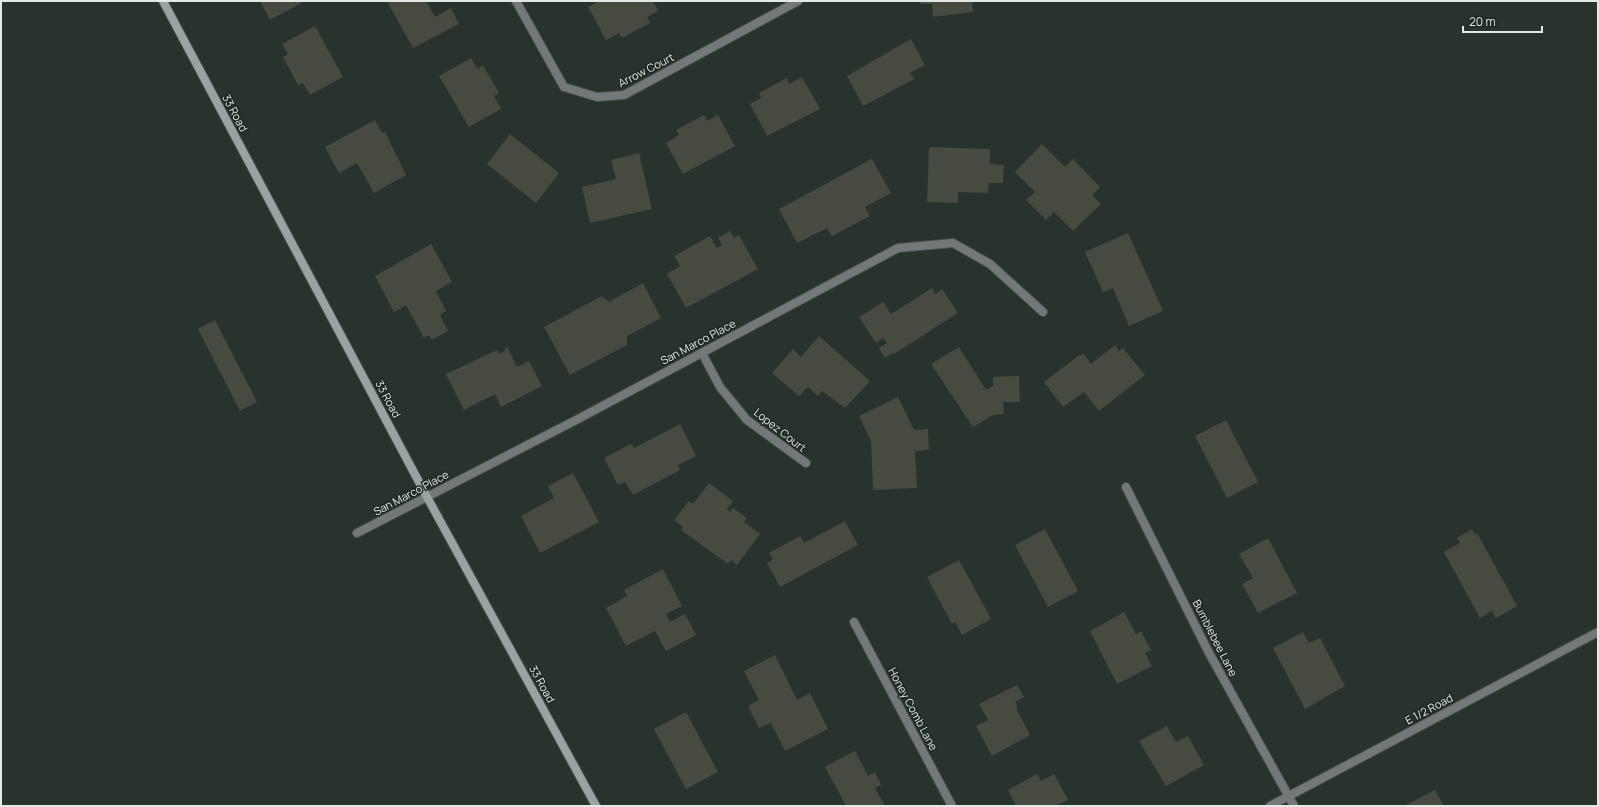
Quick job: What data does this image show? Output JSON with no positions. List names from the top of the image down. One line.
{"streets":{"main road":["33 Road"],"street":["Arrow Court","San Marco Place","Lopez Court","Bumblebee Lane","Honey Comb Lane","E 1/2 Road"]},"crossings":[["33 Road","San Marco Place"],["San Marco Place","Lopez Court"],["Bumblebee Lane","E 1/2 Road"]],"scale_bar":"20 m"}
